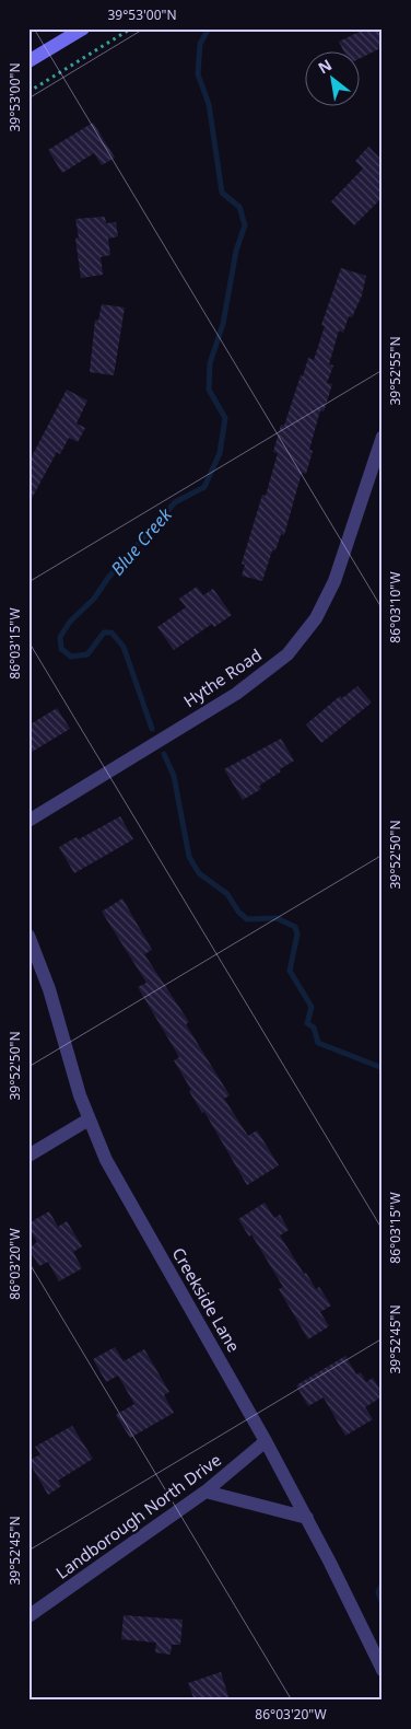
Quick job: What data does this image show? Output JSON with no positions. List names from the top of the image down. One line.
{"streets":{"street":["Hythe Road","Creekside Lane","Landborough North Drive"]},"crossings":[["Creekside Lane","Landborough North Drive"]],"water":["Blue Creek"],"north":"top left","coordinates":["39°53'00\"N","39°52'55\"N","86°03'10\"W","86°03'15\"W","39°52'50\"N","86°03'20\"W","39°52'45\"N"]}
